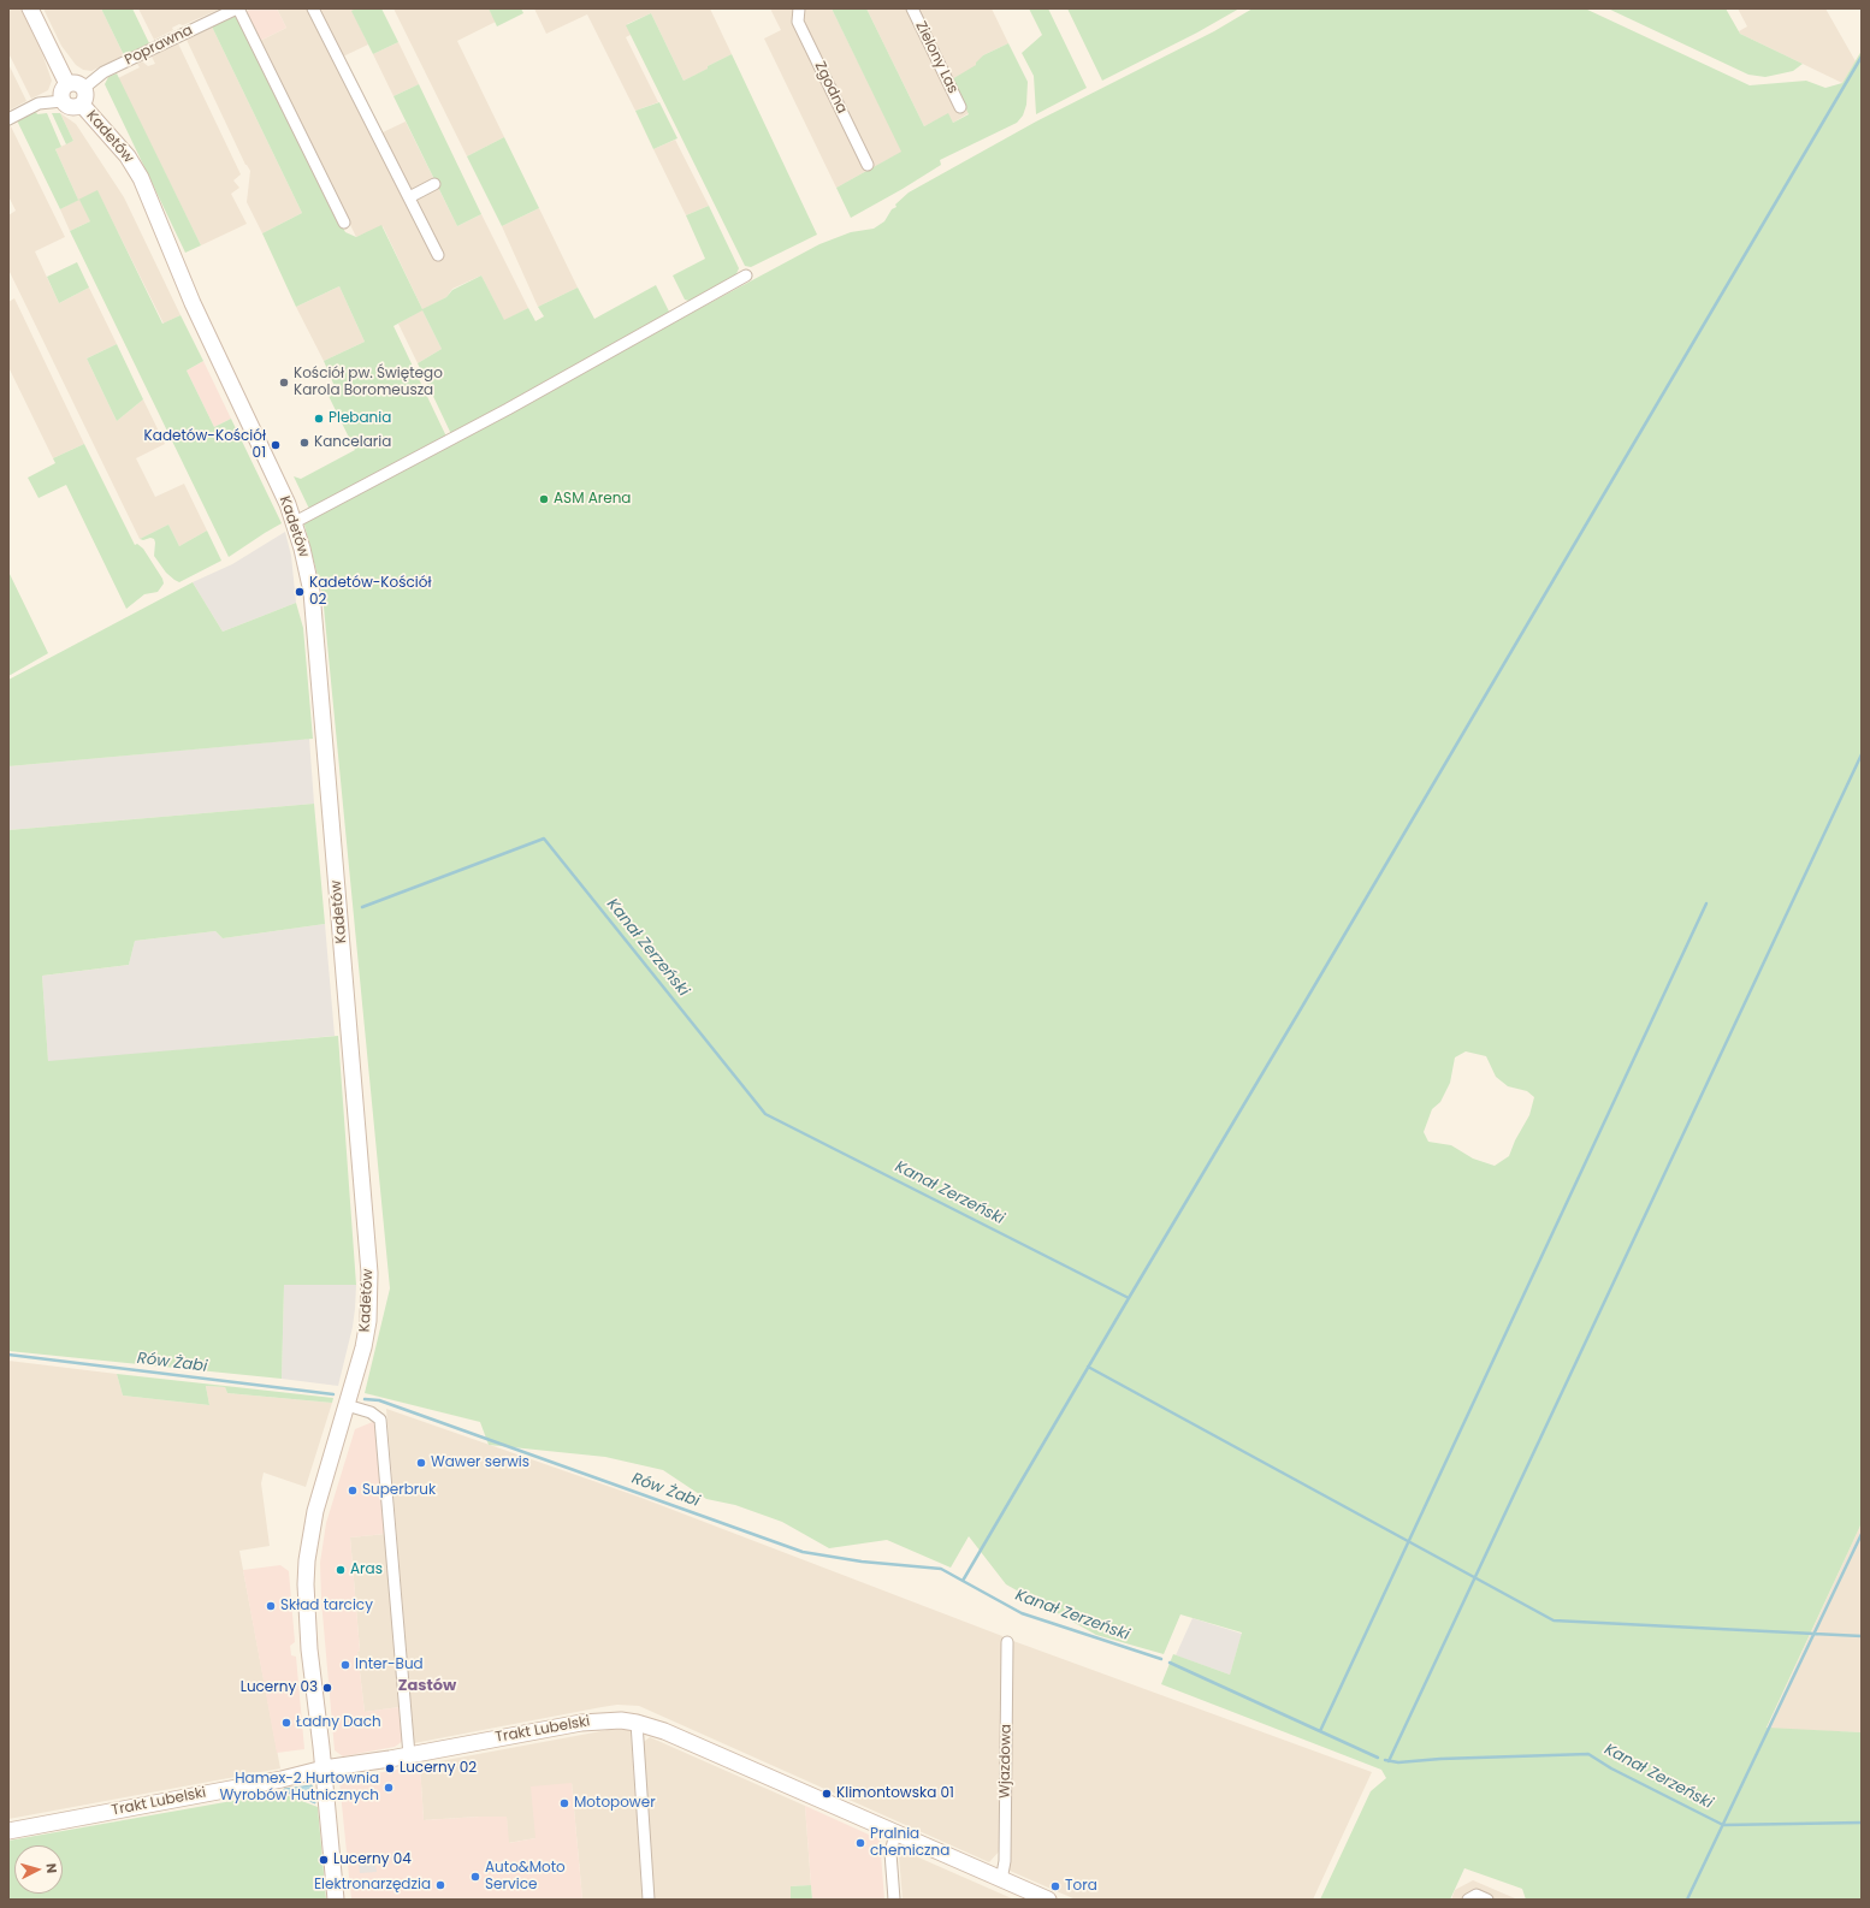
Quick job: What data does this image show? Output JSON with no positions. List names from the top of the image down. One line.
{"streets":{"street":["Poprawna","Zielony Las","Zgodna","Kadetów","Trakt Lubelski","Wjazdowa"]},"crossings":[["Poprawna","Kadetów"],["Kadetów","Trakt Lubelski"],["Trakt Lubelski","Wjazdowa"]],"districts":["Zastów"],"water":["Kanał Zerzeński","Rów Żabi"],"places":["Kościół pw. Świętego Karola Boromeusza","Plebania","Kancelaria","Kadetów-Kościół 01","ASM Arena","Kadetów-Kościół 02","Wawer serwis","Superbruk","Aras","Skład tarcicy","Inter-Bud","Lucerny 03","Ładny Dach","Lucerny 02","Hamex-2 Hurtownia Wyrobów Hutnicznych","Klimontowska 01","Motopower","Pralnia chemiczna","Lucerny 04","Auto&Moto Service","Elektronarzędzia","Tora"],"north":"right"}
